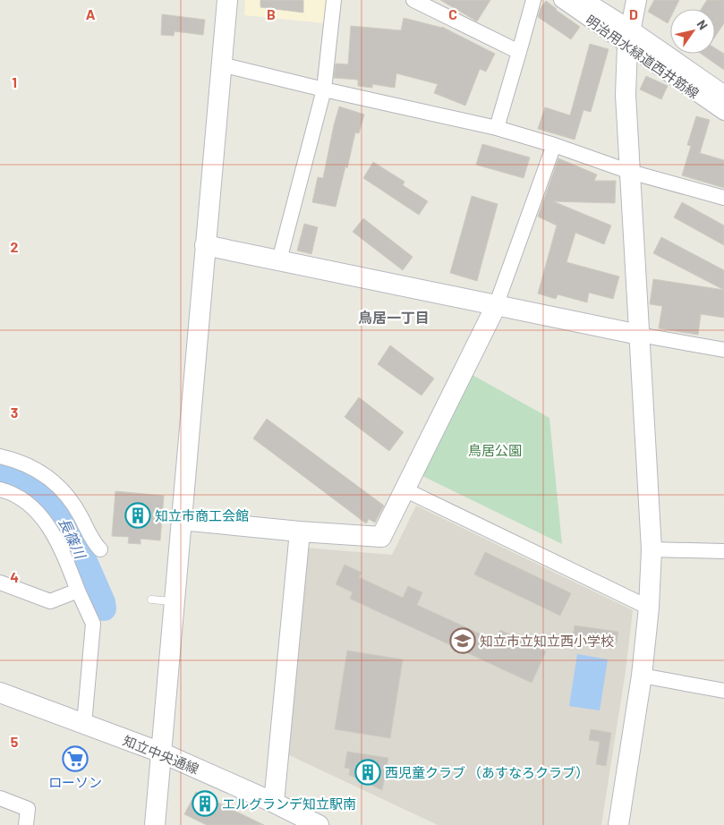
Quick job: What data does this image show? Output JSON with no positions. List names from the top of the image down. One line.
{"streets":{"street":["明治用水緑道西井筋線","知立中央通線"]},"districts":["鳥居一丁目"],"water":["長篠川"],"parks":["鳥居公園"],"places":{"building":["知立市商工会館","西児童クラブ （あすなろクラブ）","エルグランデ知立駅南"],"school or university":["知立市立知立西小学校"],"supermarket":["ローソン"]},"north":"top right","grid":{"columns":["A","B","C","D"],"rows":["1","2","3","4","5"]}}
